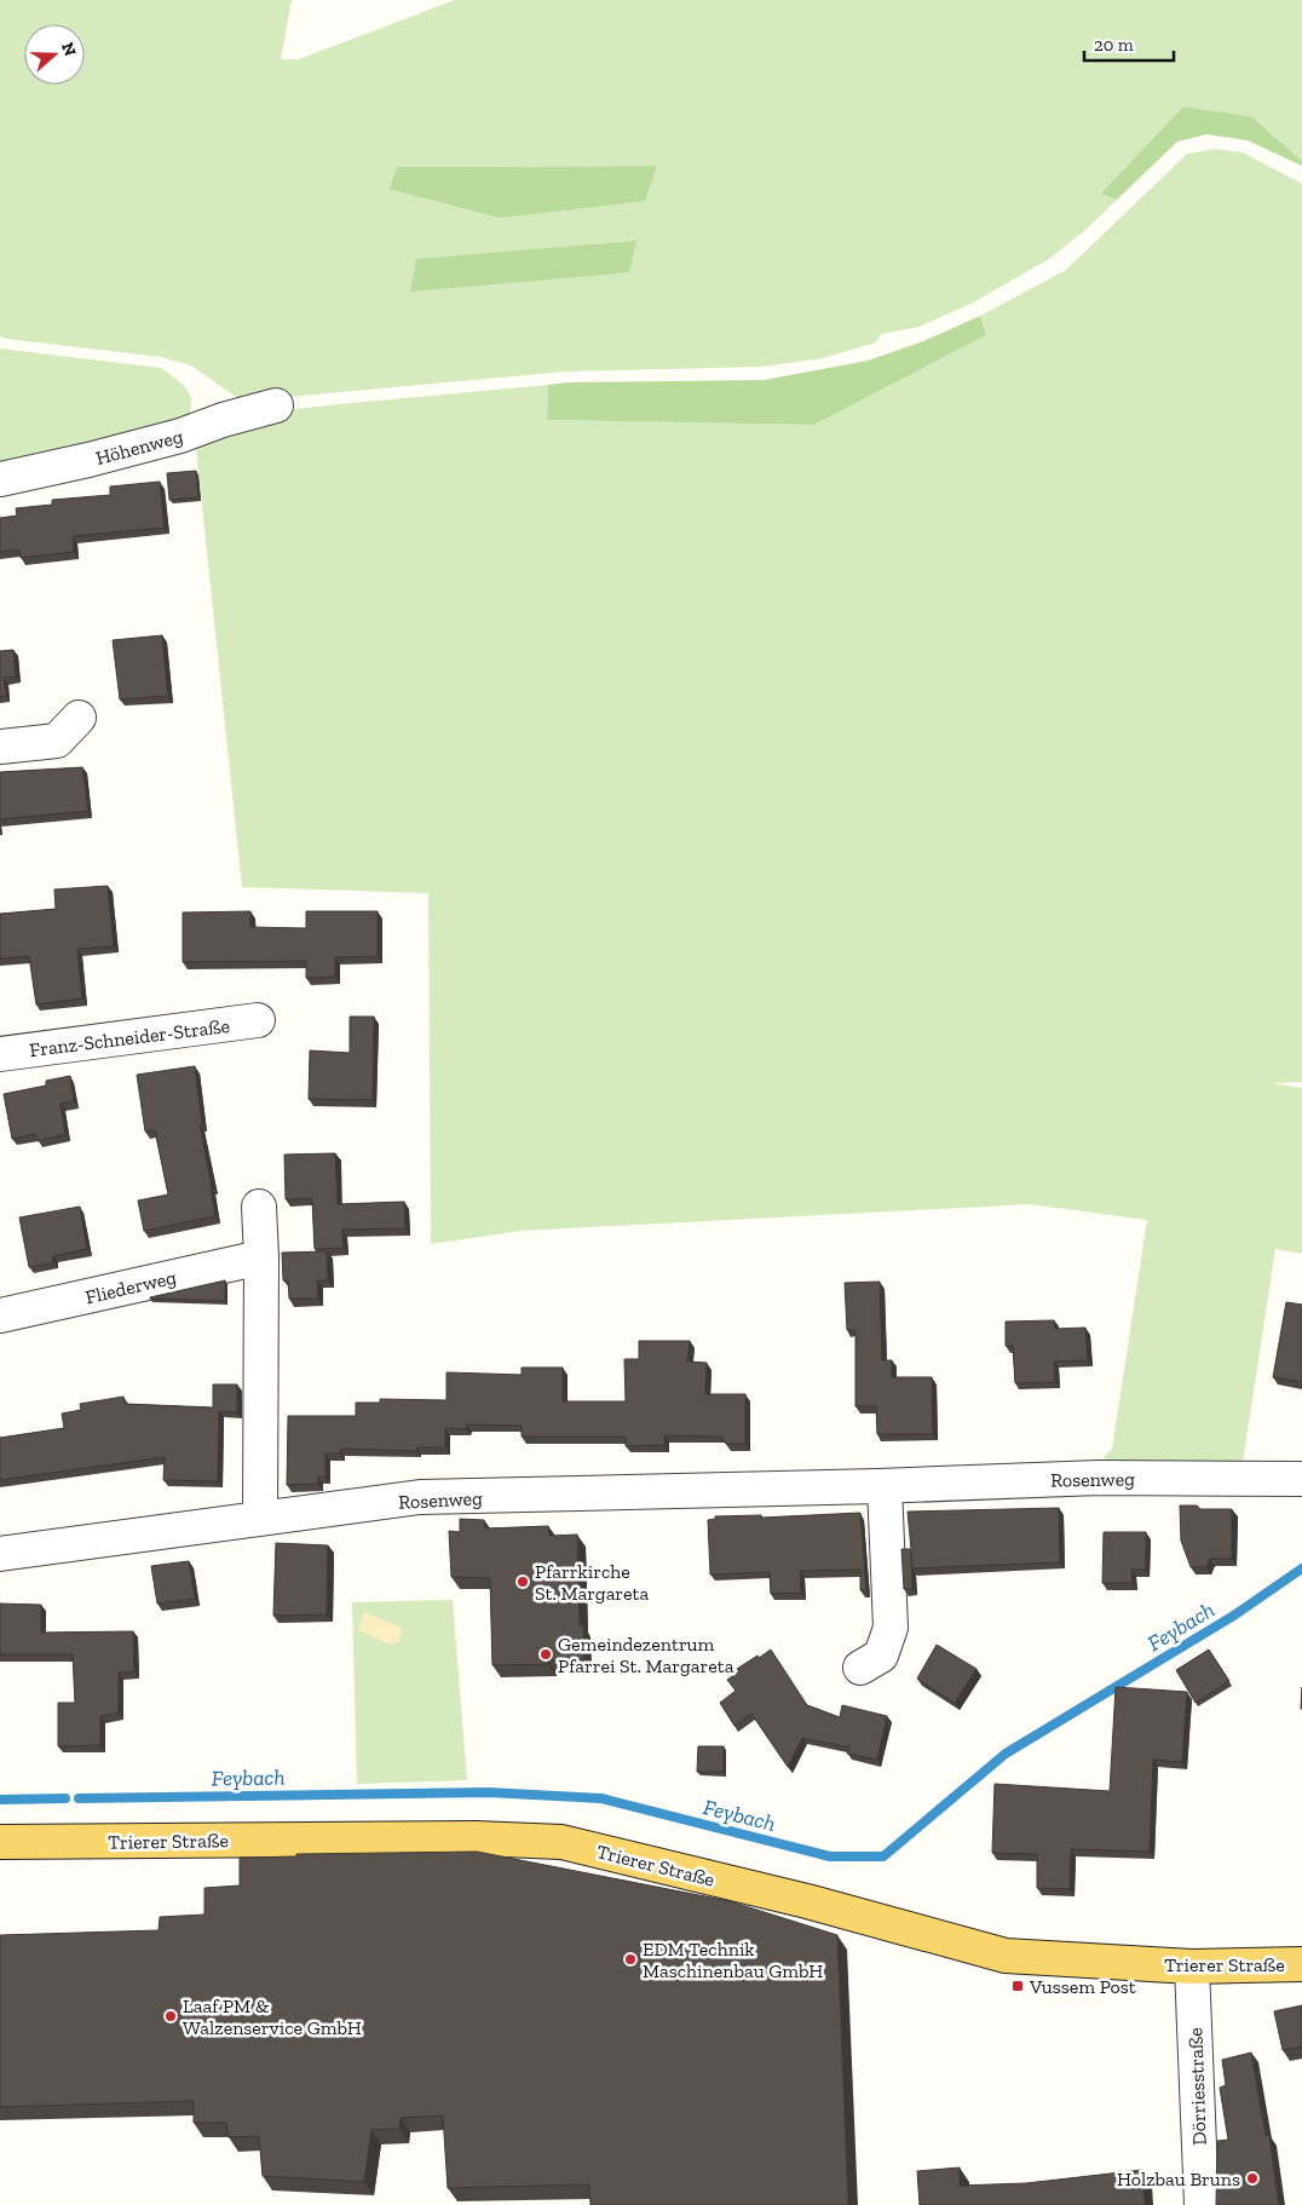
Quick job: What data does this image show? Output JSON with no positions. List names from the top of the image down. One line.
{"streets":{"main road":["Trierer Straße"],"street":["Höhenweg","Franz-Schneider-Straße","Fliederweg","Rosenweg","Dörriesstraße"]},"crossings":[["Trierer Straße","Dörriesstraße"]],"water":["Feybach"],"places":{"other":["Pfarrkirche St. Margareta","Gemeindezentrum Pfarrei St. Margareta","EDM Technik Maschinenbau GmbH","Laaf PM & Walzenservice GmbH","Holzbau Bruns"],"transit":["Vussem Post"]},"scale_bar":"20 m","north":"right"}
